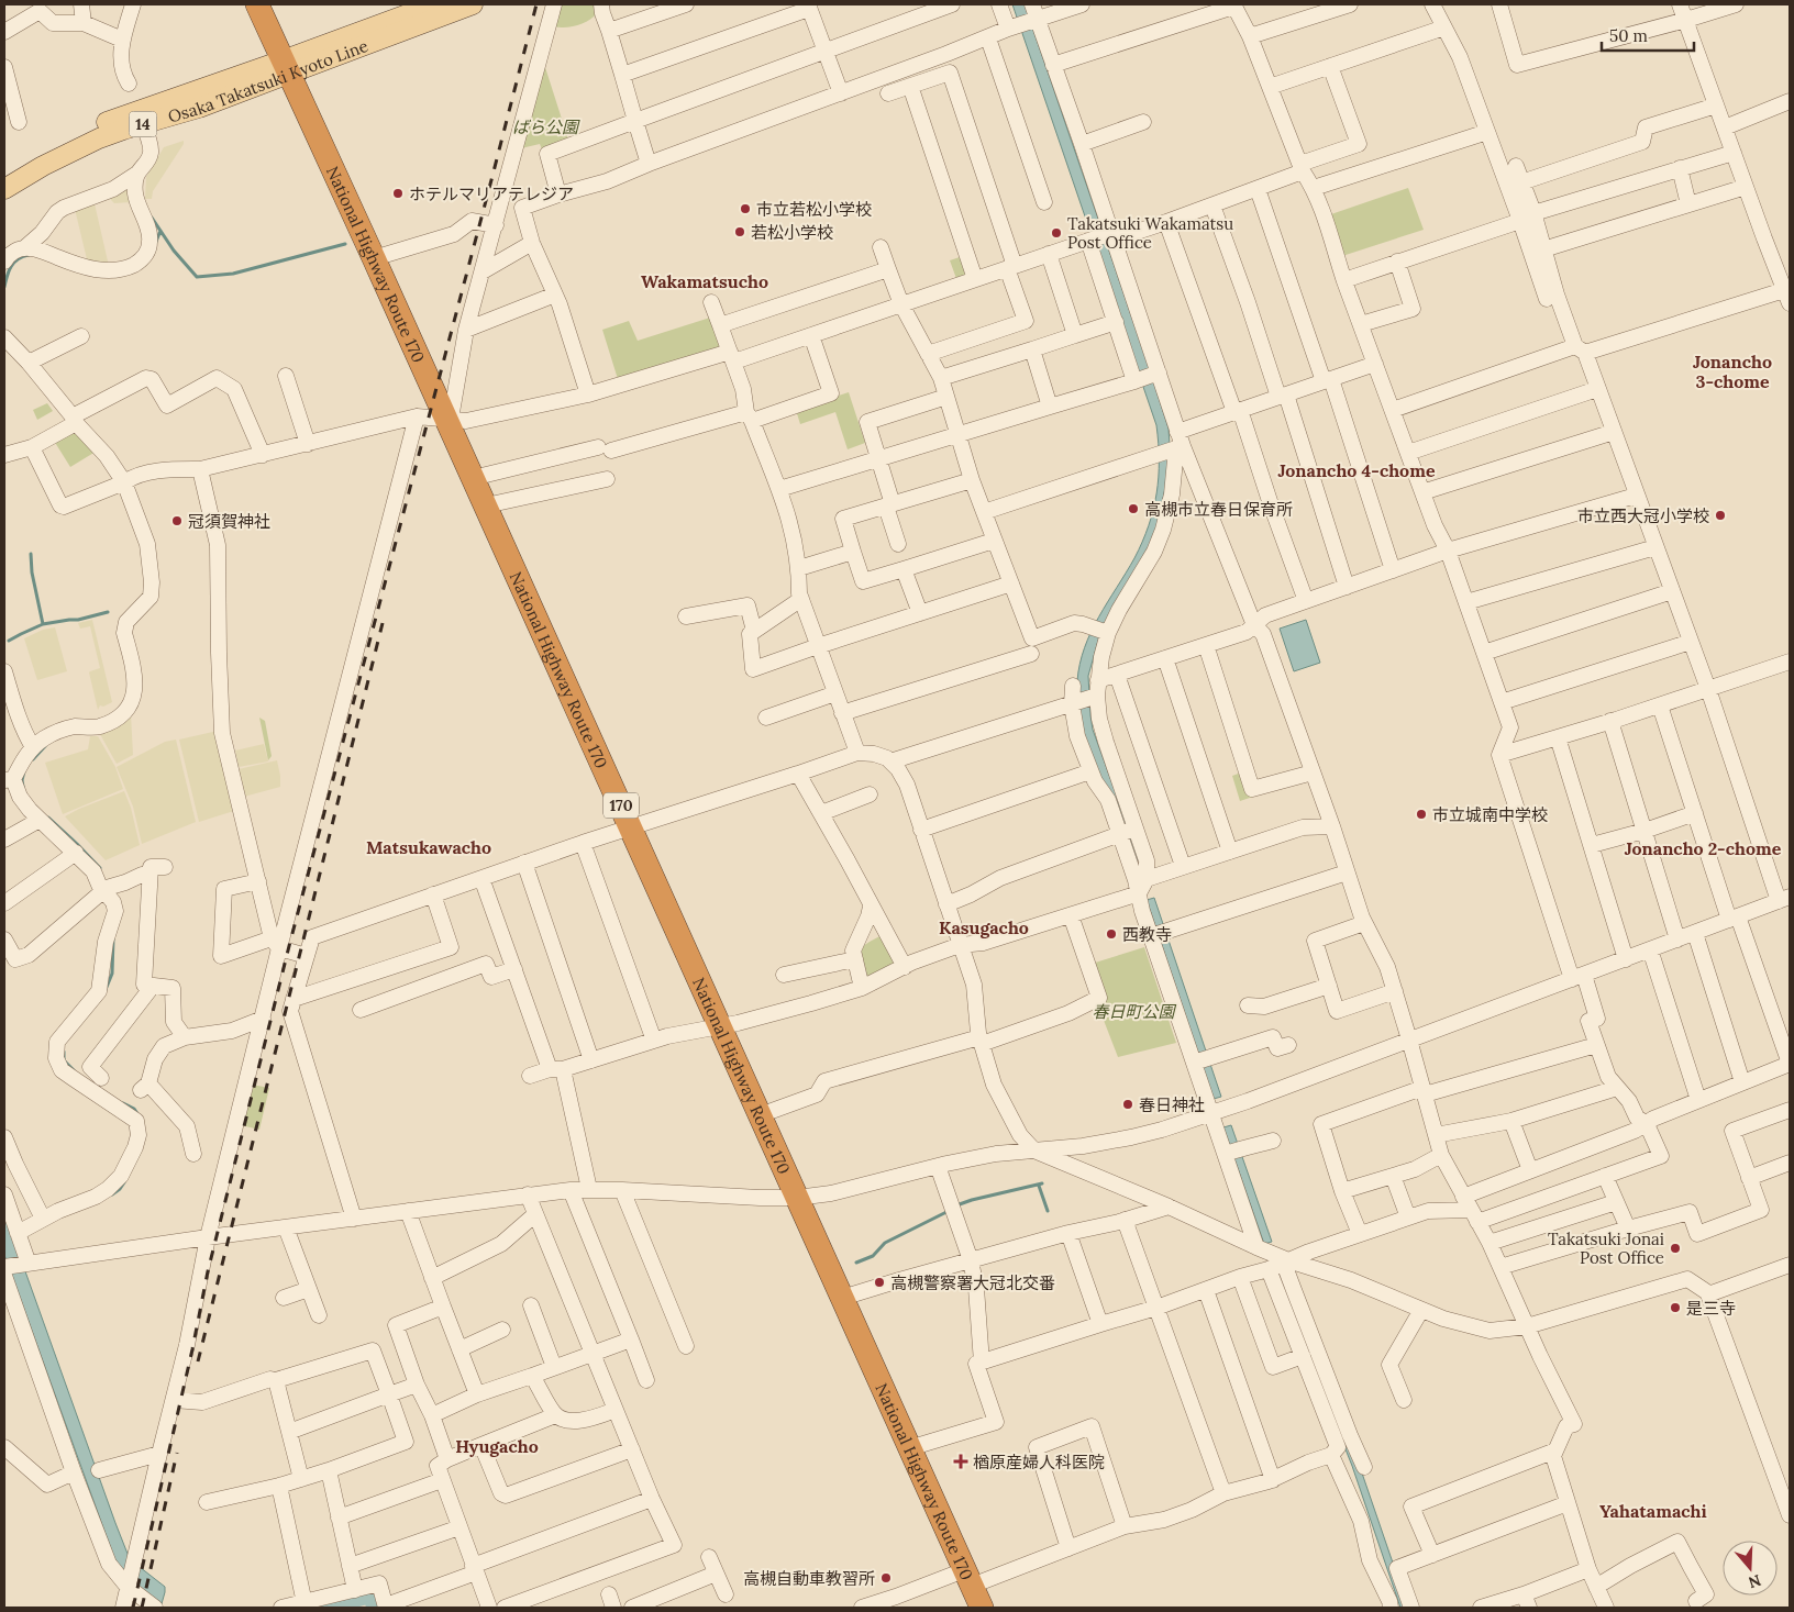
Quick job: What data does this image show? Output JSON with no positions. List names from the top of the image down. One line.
{"streets":{"highway":["National Highway Route 170","170"],"main road":["Osaka Takatsuki Kyoto Line","14"]},"crossings":[["Osaka Takatsuki Kyoto Line","National Highway Route 170"]],"districts":["Wakamatsucho","Jonancho 3-chome","Jonancho 4-chome","Matsukawacho","Jonancho 2-chome","Kasugacho","Hyugacho","Yahatamachi"],"parks":["ばら公園","春日町公園"],"places":{"other":["ホテルマリアテレジア","市立若松小学校","若松小学校","Takatsuki Wakamatsu Post Office","高槻市立春日保育所","市立西大冠小学校","冠須賀神社","市立城南中学校","西教寺","春日神社","Takatsuki Jonai Post Office","高槻警察署大冠北交番","是三寺","高槻自動車教習所"],"health":["楢原産婦人科医院"]},"scale_bar":"50 m","north":"bottom"}
